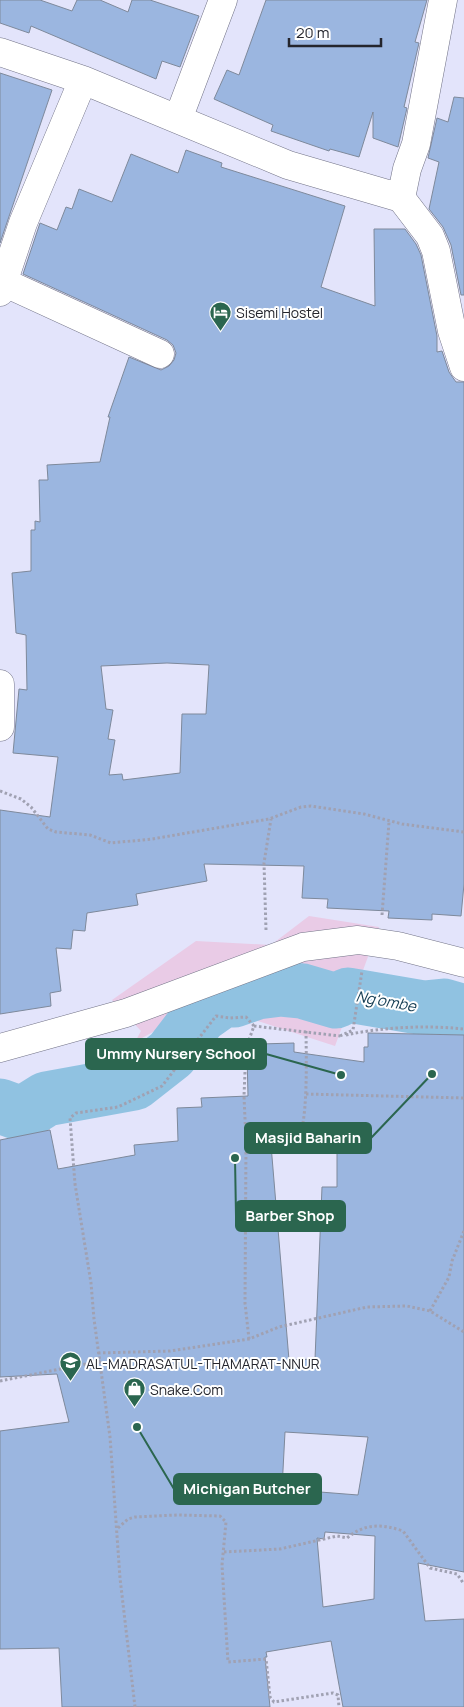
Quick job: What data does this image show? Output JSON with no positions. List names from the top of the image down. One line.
{"water":["Ng'ombe"],"places":{"hotel":["Sisemi Hostel"],"other":["Masjid Baharin","Ummy Nursery School","Barber Shop","Michigan Butcher"],"school or university":["AL-MADRASATUL-THAMARAT-NNUR"],"shop":["Snake.Com"]},"scale_bar":"20 m"}
